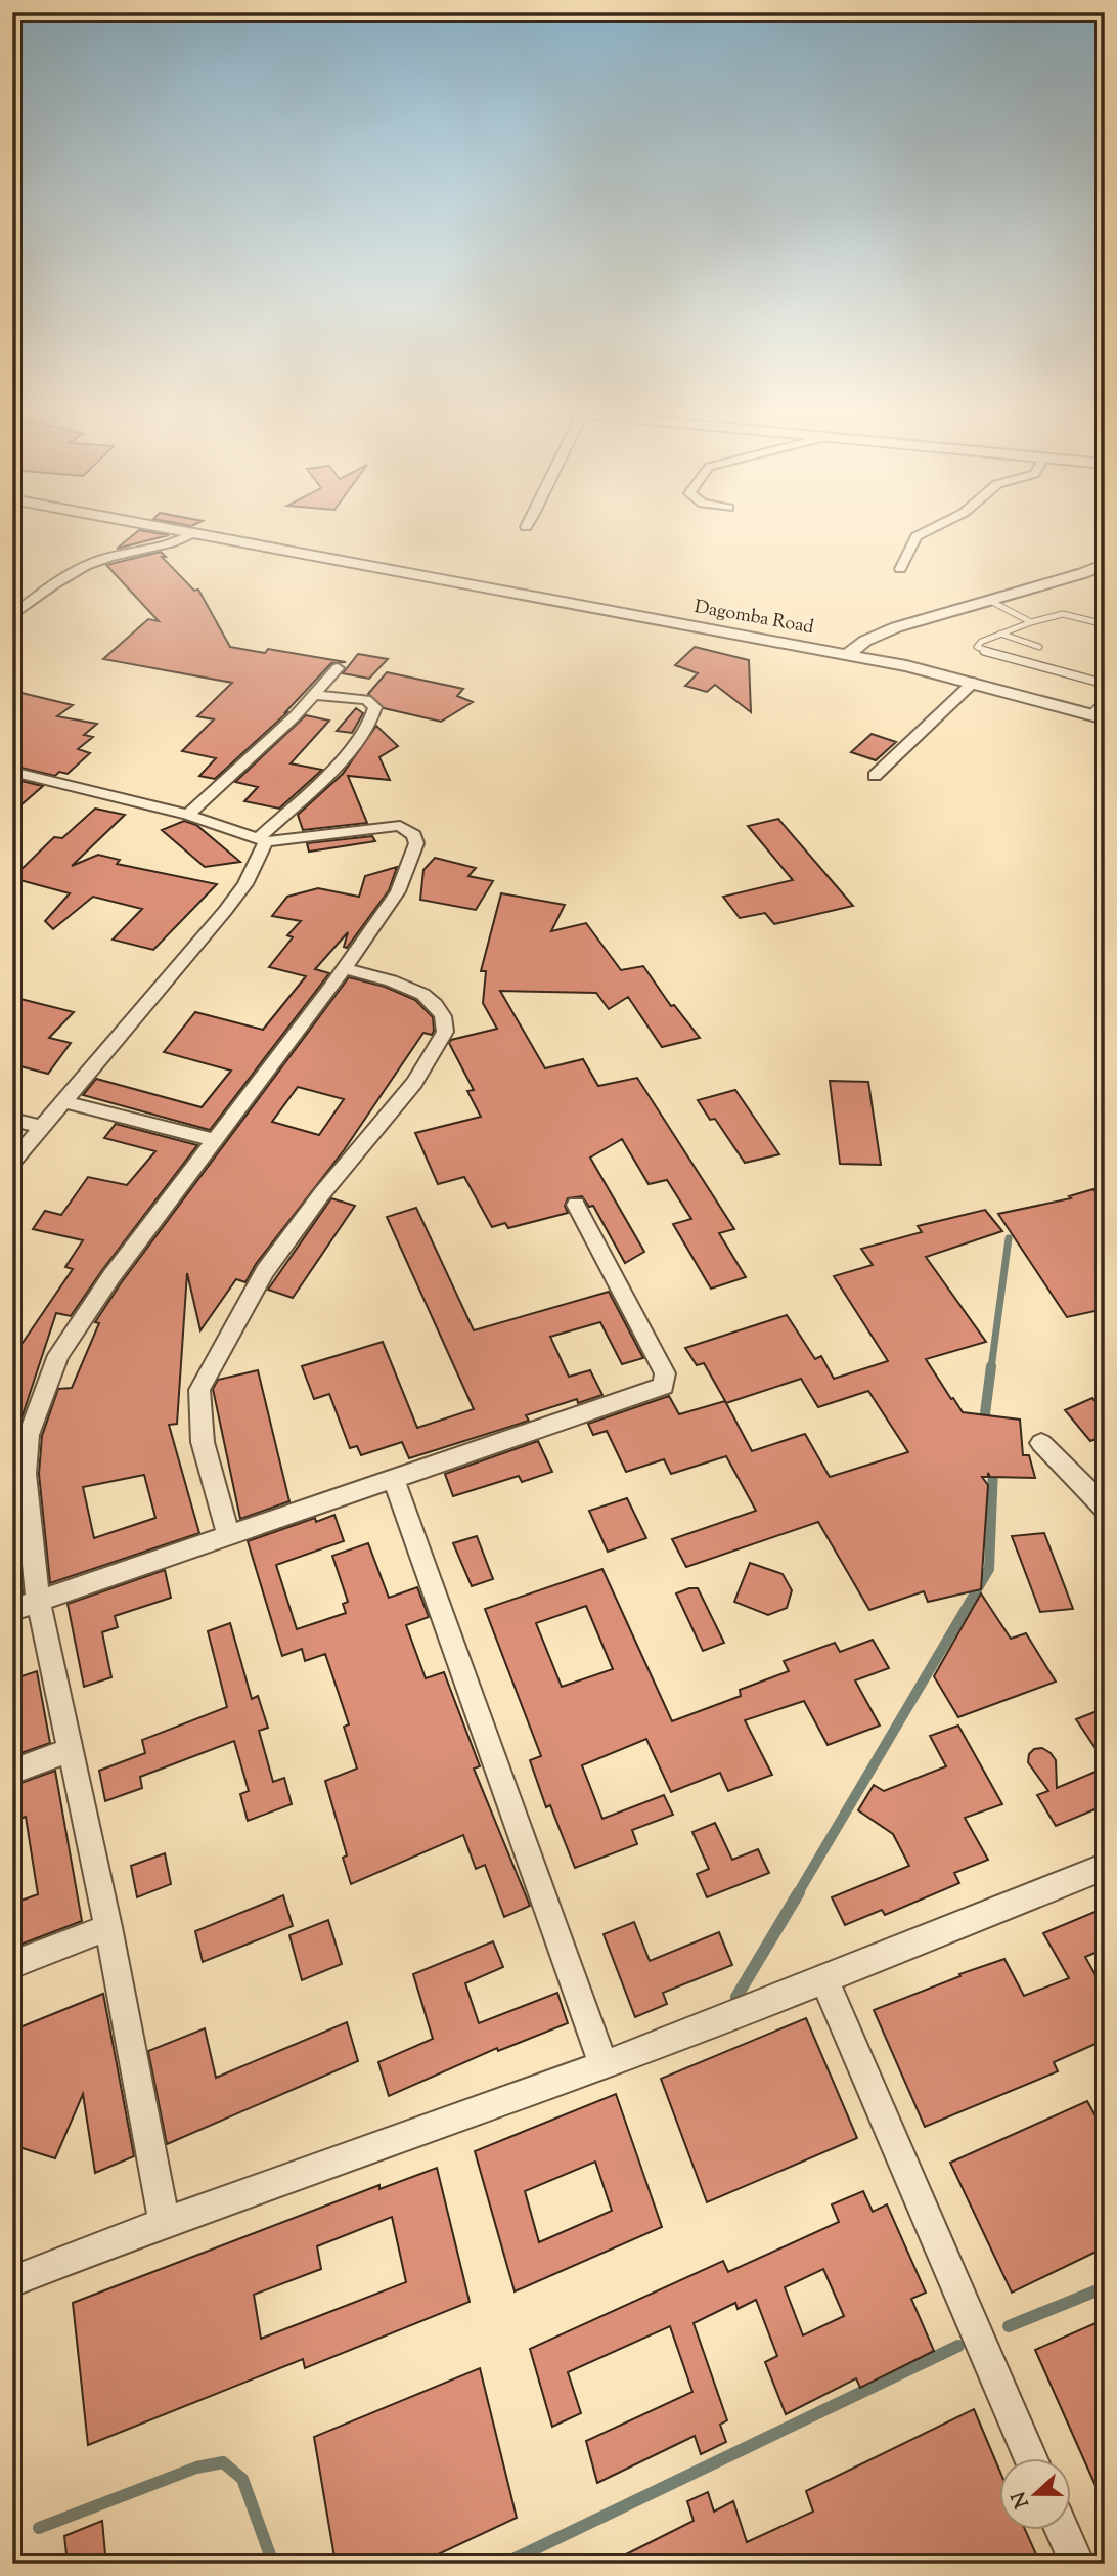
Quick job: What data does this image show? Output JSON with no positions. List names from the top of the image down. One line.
{"streets":{"street":["Dagomba Road"]},"north":"left"}
